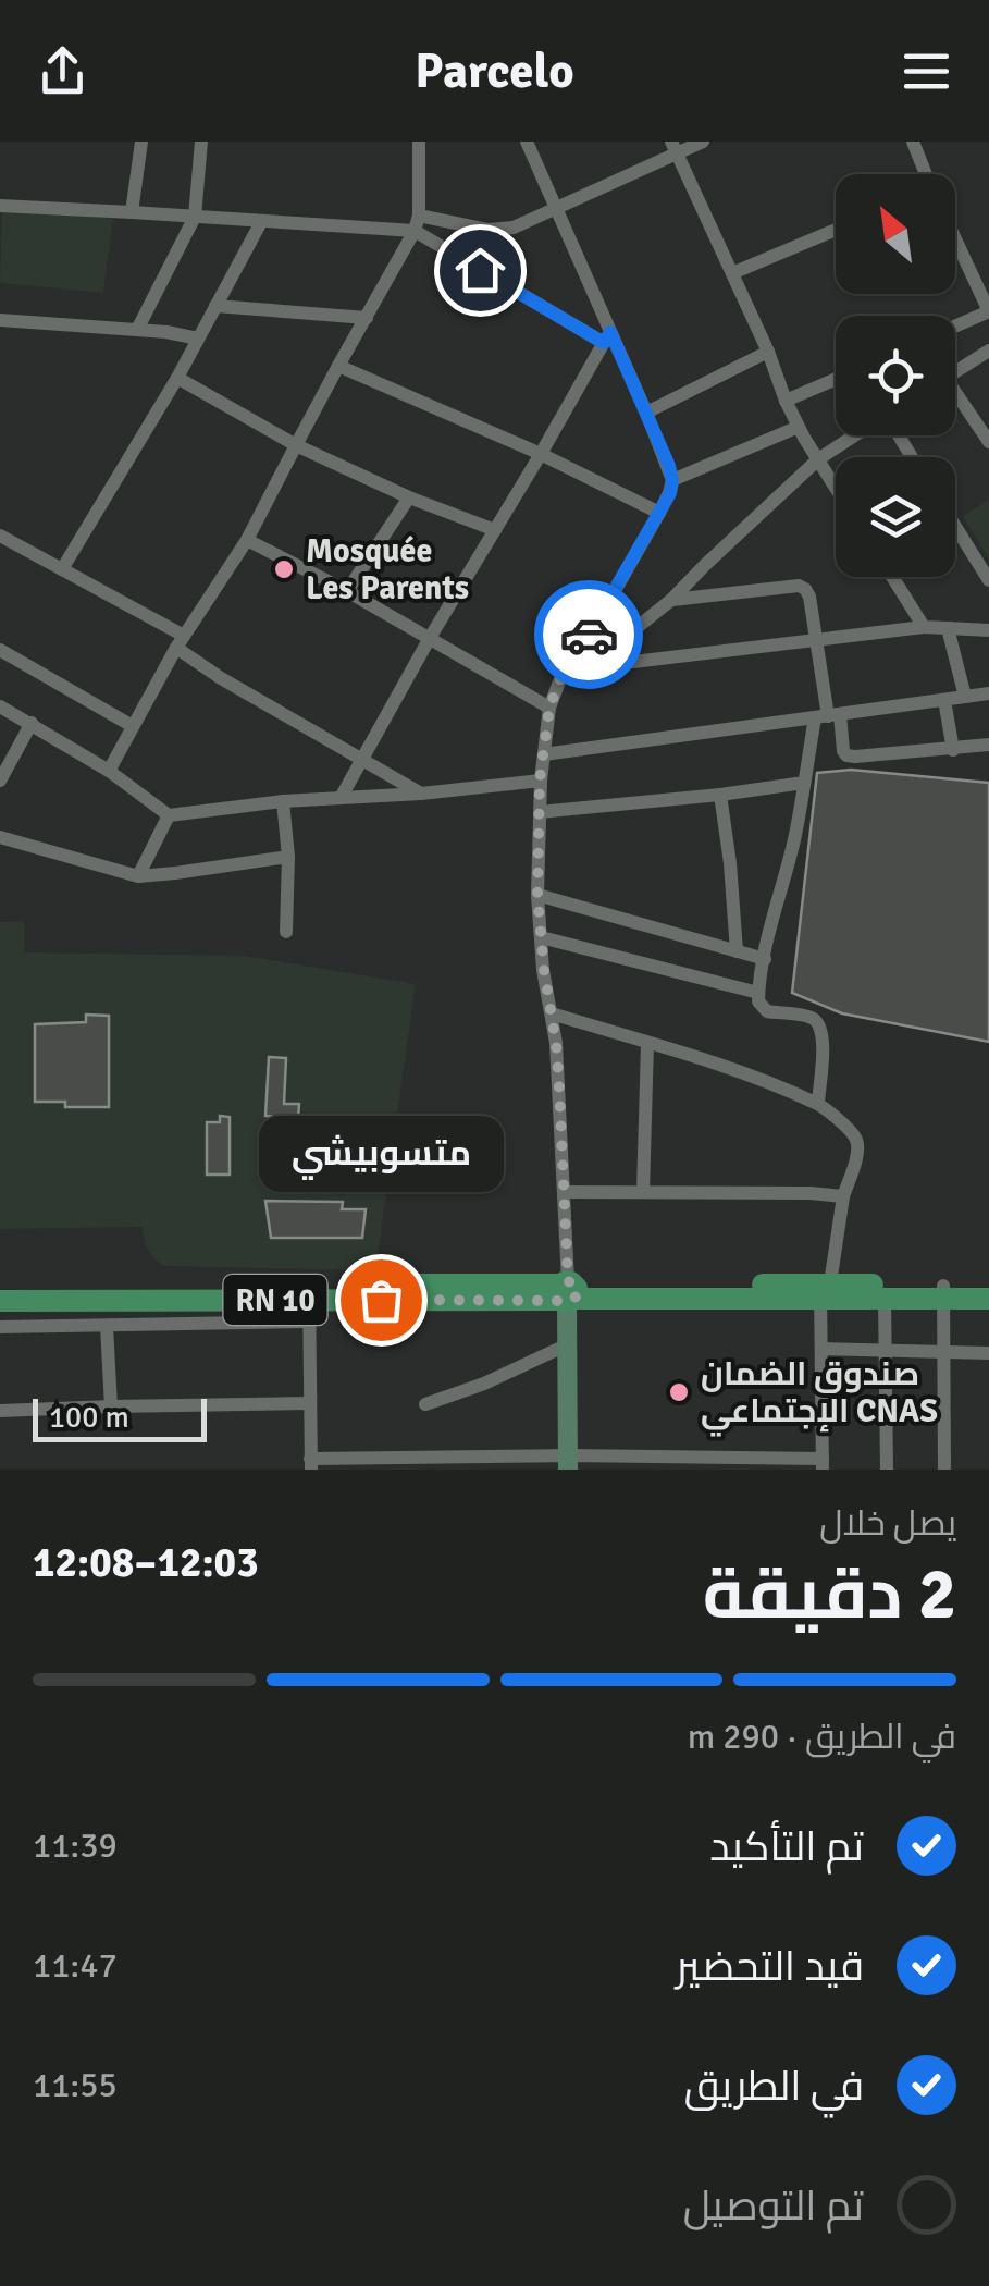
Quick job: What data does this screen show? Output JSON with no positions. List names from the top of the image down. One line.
{"streets":{"main road":["RN 10"]},"places":["Mosquée Les Parents","متسوبيشي","صندوق الضمان الإجتماعي CNAS"],"scale_bar":"100 m","north":"top left","page":{"header":"Parcelo","bubble":"متسوبيشي","scale":"100 m","heading":["2 دقيقة","يصل خلال","12:03–12:08"],"bar":"في الطريق · 290 m","list":[["تم التأكيد","11:39"],["قيد التحضير","11:47"],["في الطريق","11:55"],"تم التوصيل"]}}
